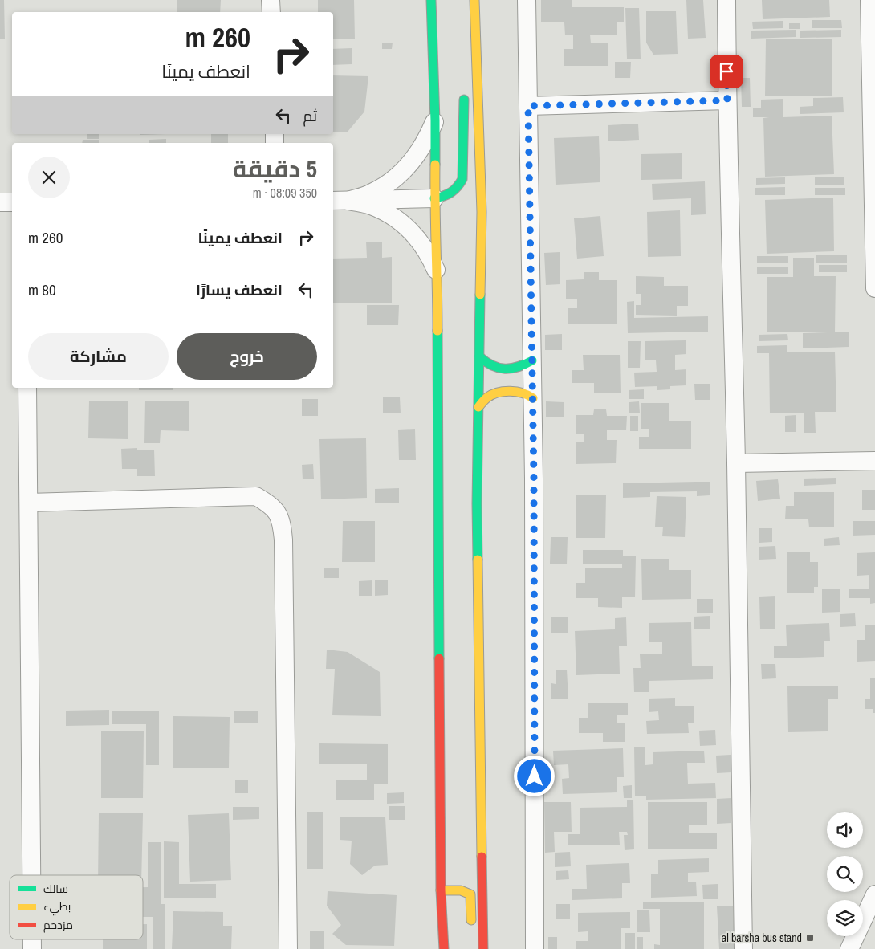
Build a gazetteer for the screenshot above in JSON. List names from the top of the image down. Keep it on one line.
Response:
{"places":{"transit":["al barsha bus stand"]},"legend":["سالك","بطيء","مزدحم"],"page":{"turn":["260 m","انعطف يمينًا"],"then":"ثم","heading":["5 دقيقة","350 m · 08:09"],"list":[{"name":"انعطف يمينًا","value":"260 m"},{"name":"انعطف يسارًا","value":"80 m"}],"buttons":["خروج","مشاركة"]}}
